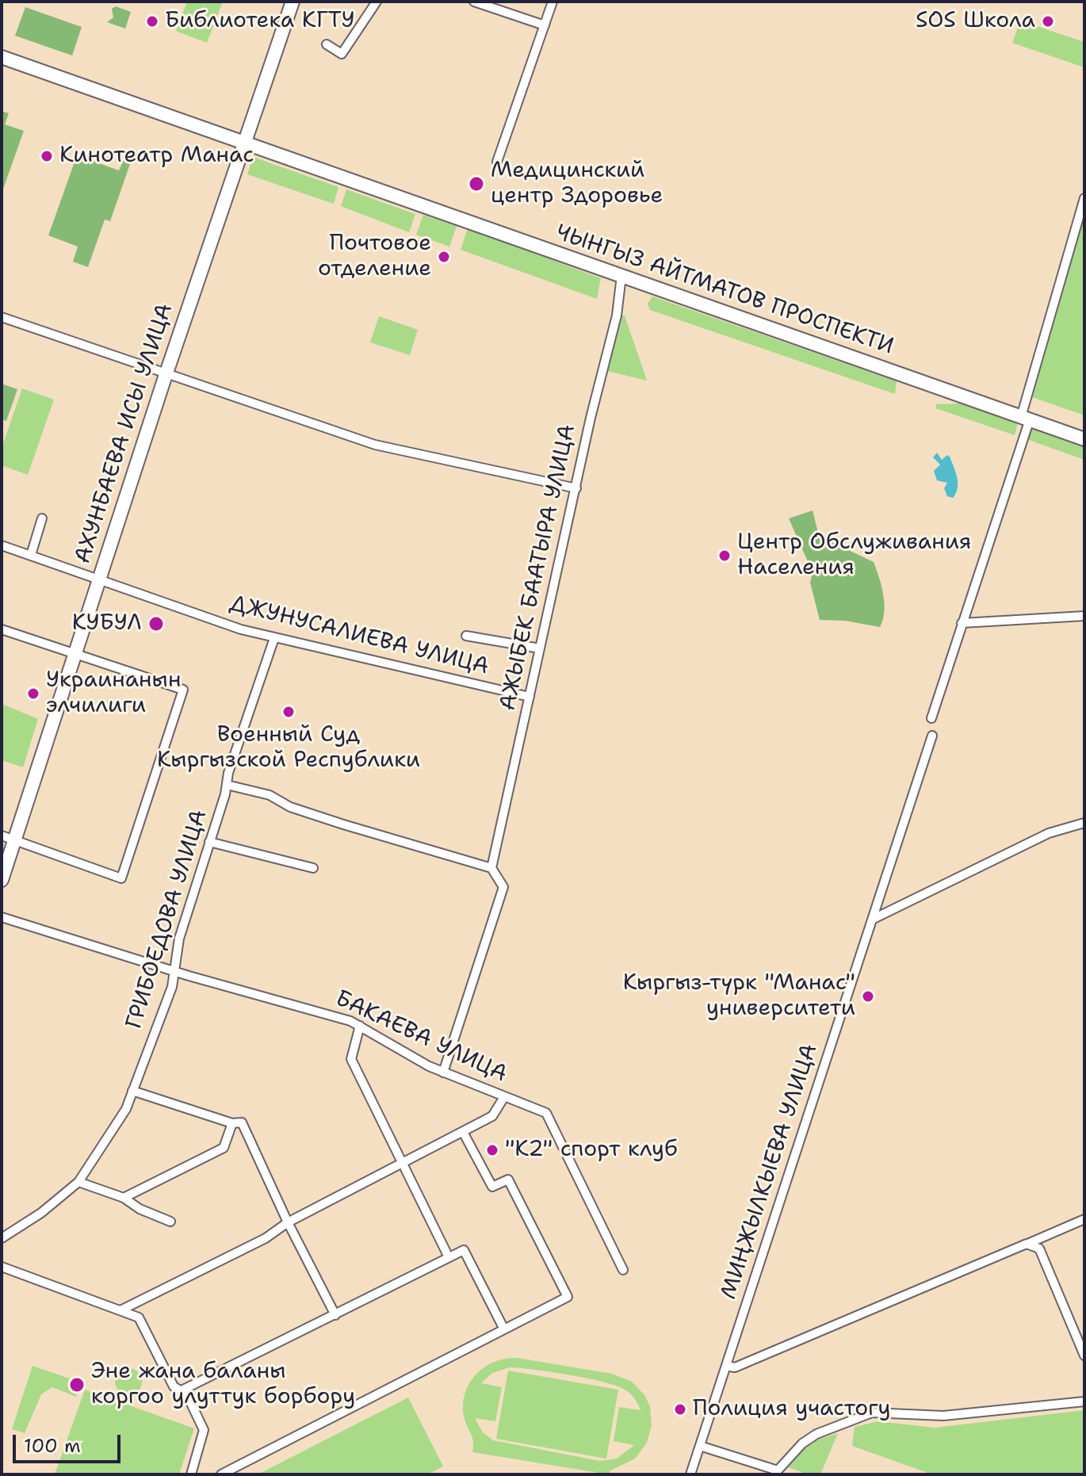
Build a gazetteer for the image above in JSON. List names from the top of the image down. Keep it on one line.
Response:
{"streets":{"main road":["ЧЫНГЫЗ АЙТМАТОВ ПРОСПЕКТИ","АХУНБАЕВА ИСЫ УЛИЦА"],"street":["АЖЫБЕК БААТЫРА УЛИЦА","ДЖУНУСАЛИЕВА УЛИЦА","ГРИБОЕДОВА УЛИЦА","БАКАЕВА УЛИЦА","МИҢЖЫЛКЫЕВА УЛИЦА"]},"crossings":[["ЧЫНГЫЗ АЙТМАТОВ ПРОСПЕКТИ","АХУНБАЕВА ИСЫ УЛИЦА"],["ЧЫНГЫЗ АЙТМАТОВ ПРОСПЕКТИ","АЖЫБЕК БААТЫРА УЛИЦА"],["АХУНБАЕВА ИСЫ УЛИЦА","ДЖУНУСАЛИЕВА УЛИЦА"],["АЖЫБЕК БААТЫРА УЛИЦА","ДЖУНУСАЛИЕВА УЛИЦА"],["ДЖУНУСАЛИЕВА УЛИЦА","ГРИБОЕДОВА УЛИЦА"],["ГРИБОЕДОВА УЛИЦА","БАКАЕВА УЛИЦА"]],"places":["Библиотека КГТУ","SOS Школа","Кинотеатр Манас","Медицинский центр Здоровье","Почтовое отделение","Центр Обслуживания Населения","КУБУЛ","Украинанын элчилиги","Военный Суд Кыргызской Республики","Кыргыз-түрк \"Манас\" университети","\"К2\" спорт клуб","Эне жана баланы коргоо улуттук борбору","Полиция участогу"],"scale_bar":"100 m"}
